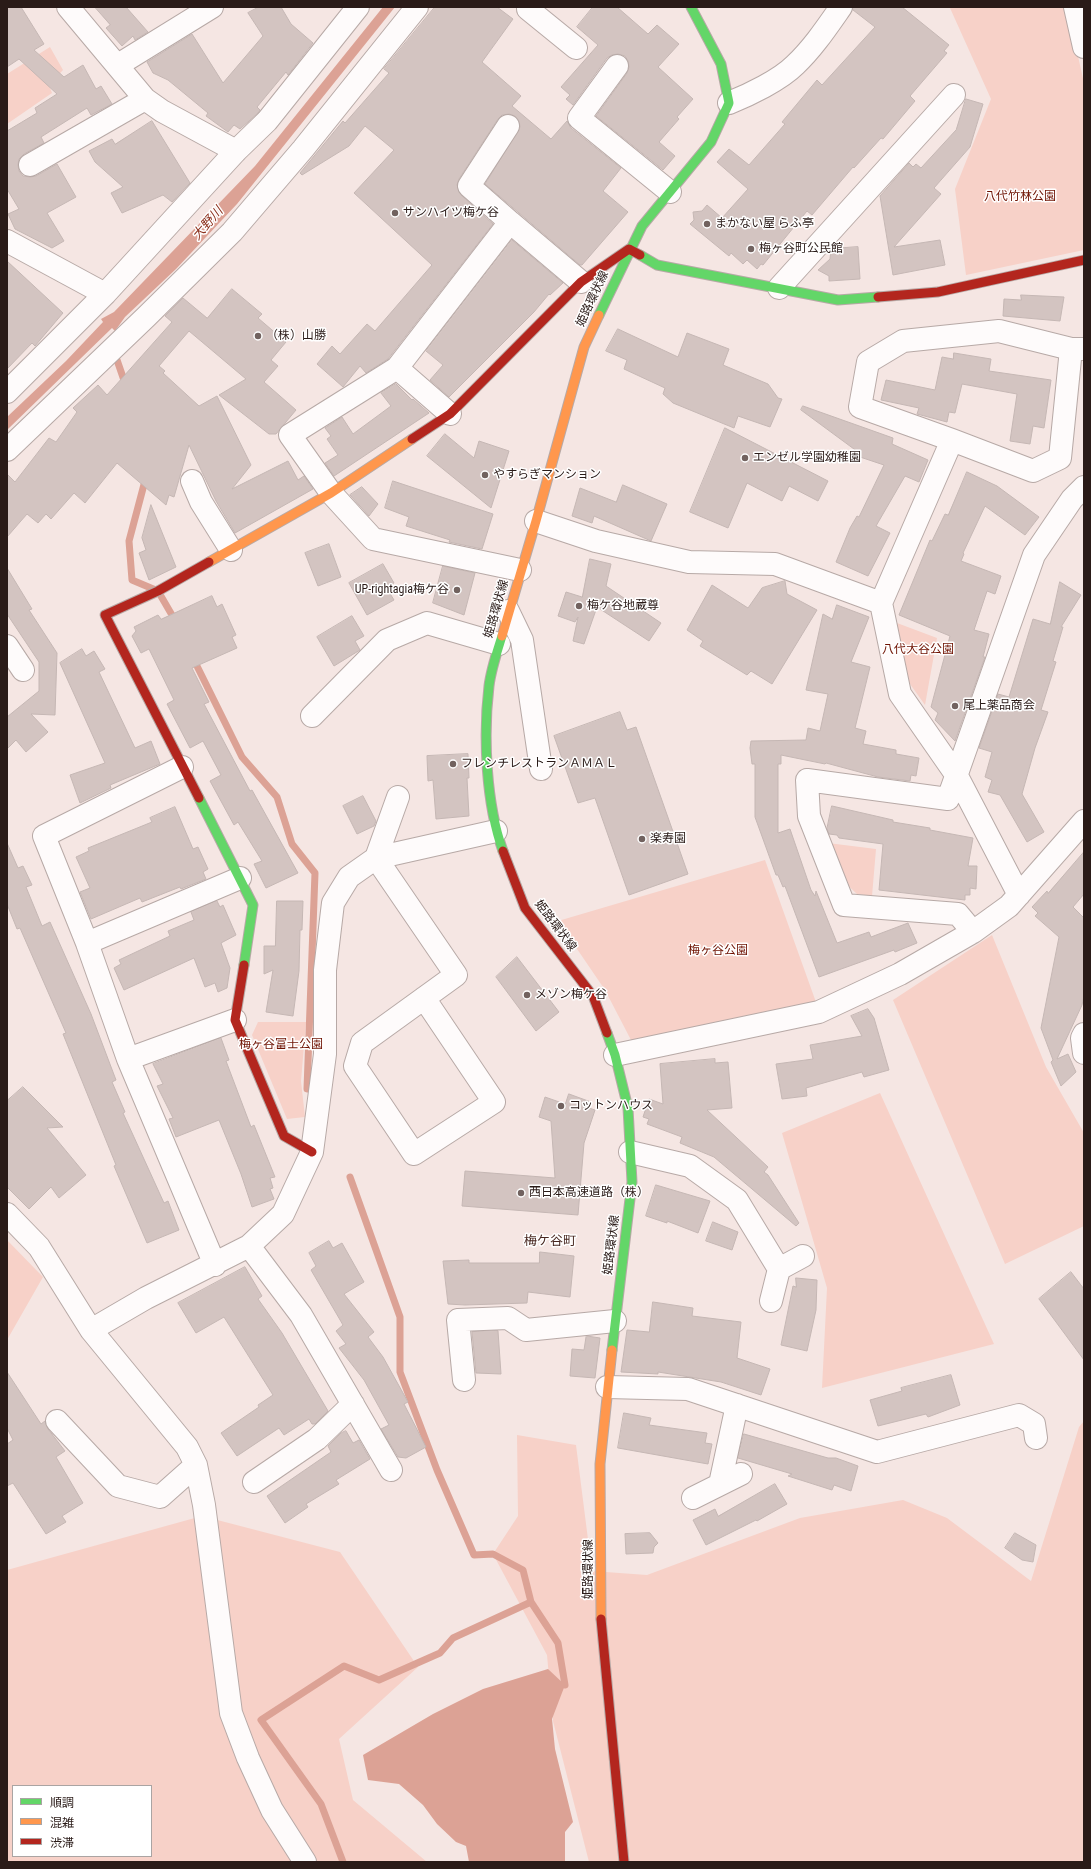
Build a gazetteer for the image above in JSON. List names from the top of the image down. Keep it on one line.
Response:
{"streets":{"main road":["姫路環状線"]},"districts":["梅ケ谷町"],"water":["大野川"],"parks":["八代竹林公園","八代大谷公園","梅ヶ谷公園","梅ヶ谷富士公園"],"places":["サンハイツ梅ケ谷","まかない屋 らふ亭","梅ヶ谷町公民館","（株）山勝","エンゼル学園幼稚園","やすらぎマンション","UP-rightagia梅ケ谷","梅ケ谷地蔵尊","尾上薬品商会","フレンチレストランＡＭＡＬ","楽寿園","メゾン梅ケ谷","コットンハウス","西日本高速道路（株）"],"legend":["順調","混雑","渋滞"]}
